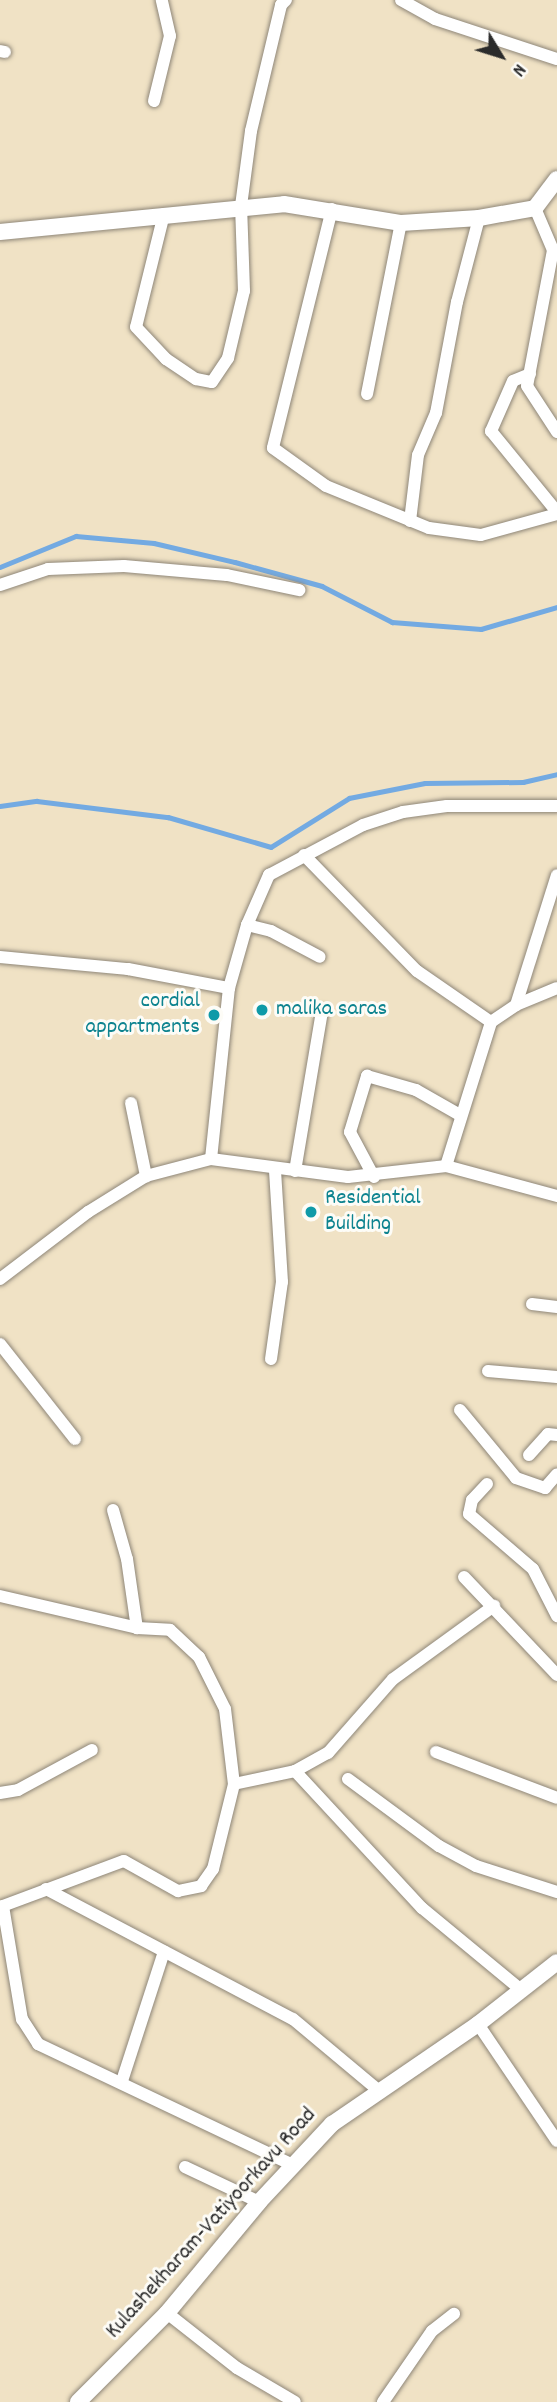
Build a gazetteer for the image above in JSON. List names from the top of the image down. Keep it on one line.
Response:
{"streets":{"street":["Kulashekharam-Vatiyoorkavu Road"]},"places":["malika saras","cordial appartments","Residential Building"],"north":"bottom right"}
